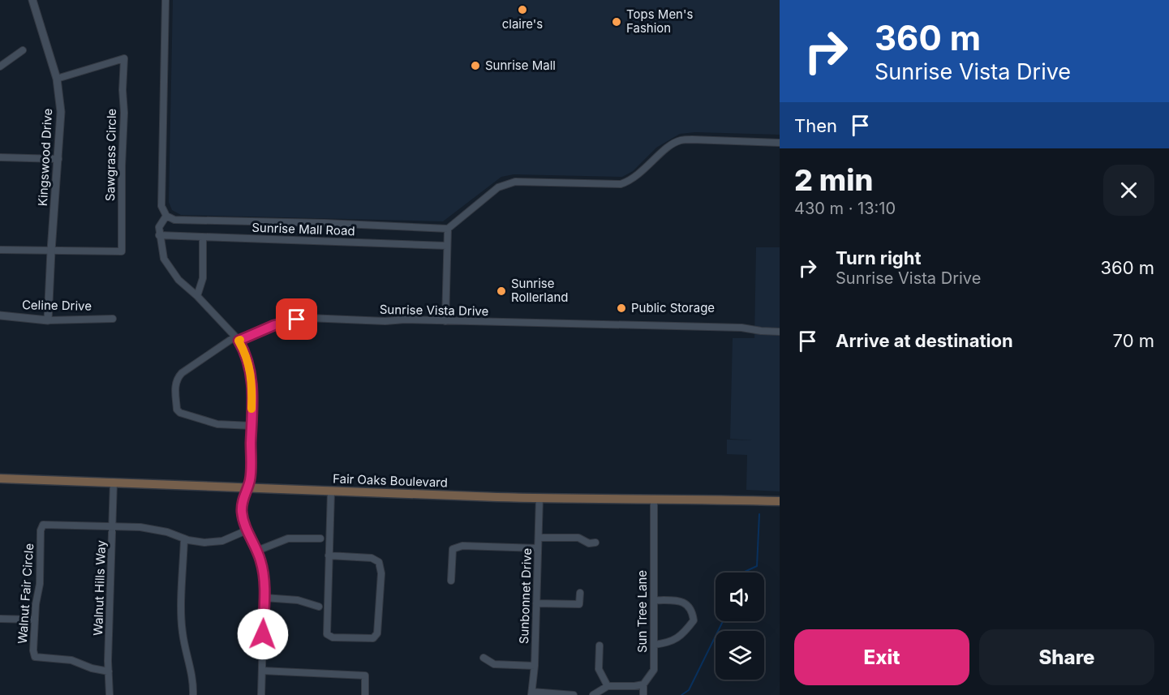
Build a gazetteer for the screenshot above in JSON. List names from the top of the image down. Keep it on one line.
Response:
{"streets":{"main road":["Fair Oaks Boulevard"],"street":["Sawgrass Circle","Kingswood Drive","Sunrise Mall Road","Celine Drive","Sunrise Vista Drive","Walnut Hills Way","Walnut Fair Circle","Sunbonnet Drive","Sun Tree Lane"]},"crossings":[["Sawgrass Circle","Kingswood Drive"],["Kingswood Drive","Celine Drive"],["Fair Oaks Boulevard","Walnut Hills Way"],["Fair Oaks Boulevard","Sunbonnet Drive"],["Fair Oaks Boulevard","Sun Tree Lane"],["Walnut Hills Way","Walnut Fair Circle"]],"places":["claire's","Tops Men's Fashion","Sunrise Mall","Sunrise Rollerland","Public Storage"],"page":{"turn":["360 m","Sunrise Vista Drive"],"then":"Then","heading":["2 min","430 m · 13:10"],"list":[{"name":"Turn right","note":"Sunrise Vista Drive","value":"360 m"},{"name":"Arrive at destination","value":"70 m"}],"buttons":["Exit","Share"]}}
